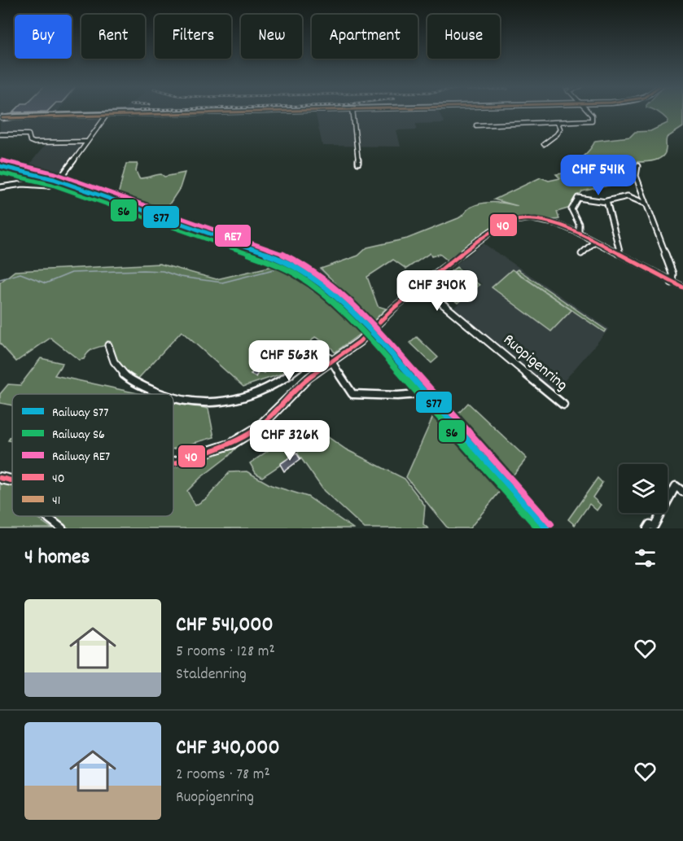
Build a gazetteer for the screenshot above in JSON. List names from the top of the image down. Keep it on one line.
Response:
{"streets":{"street":["Ruopigenring"]},"lines":["transit line 41","rail line RE7","rail line S77","rail line S6","transit line 40"],"legend":["Railway S77","Railway S6","Railway RE7","40","41"],"page":{"chip":["Buy","Rent","Filters","New","Apartment","House"],"price":["CHF 541K","CHF 340K","CHF 563K","CHF 326K"],"heading":"4 homes","list":[{"name":"CHF 541,000","note":"5 rooms · 128 m² · Staldenring"},{"name":"CHF 340,000","note":"2 rooms · 78 m² · Ruopigenring"}]}}
